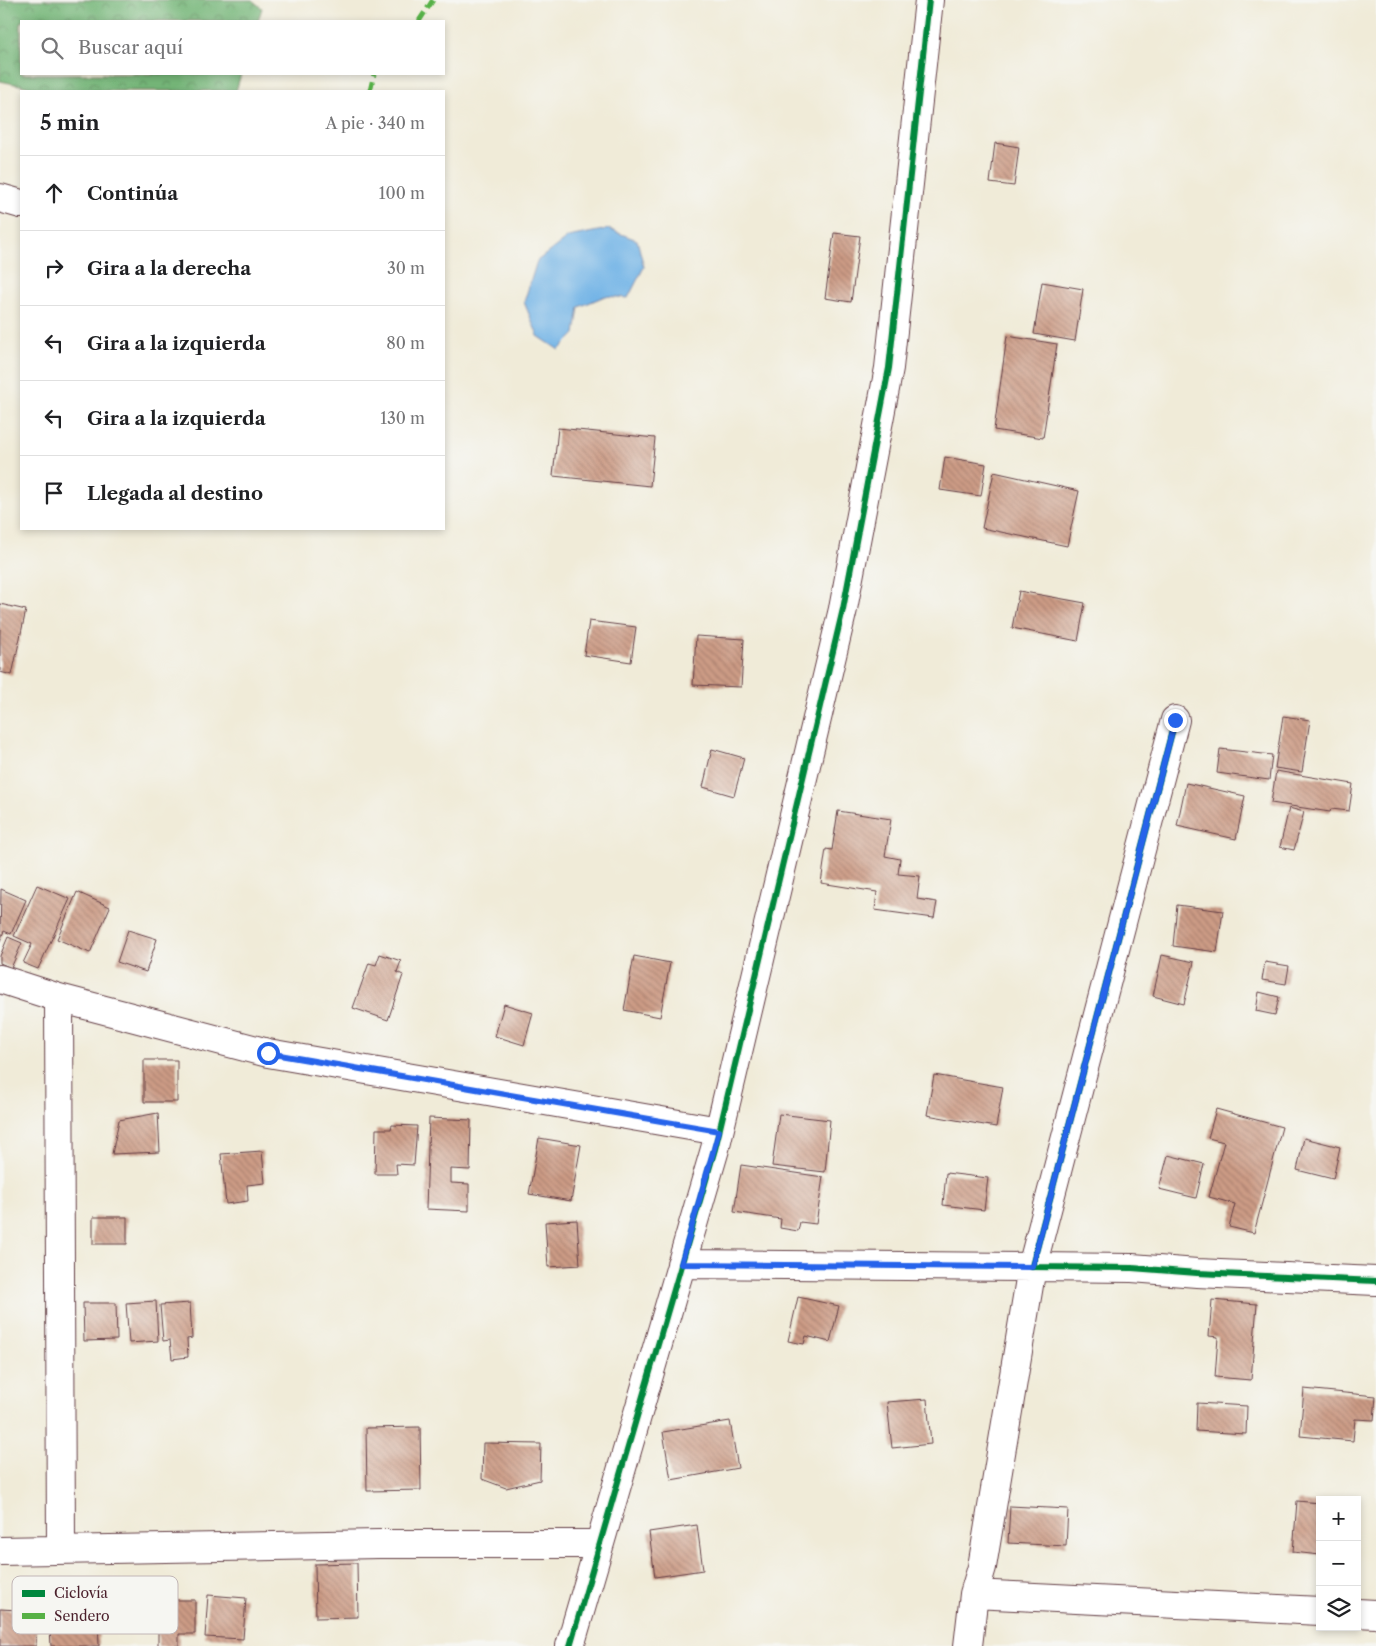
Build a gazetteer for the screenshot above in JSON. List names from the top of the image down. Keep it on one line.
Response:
{"legend":["Ciclovía","Sendero"],"page":{"search":"Buscar aquí","heading":["5 min","A pie · 340 m"],"list":[["Continúa","100 m"],["Gira a la derecha","30 m"],["Gira a la izquierda","80 m"],["Gira a la izquierda","130 m"],"Llegada al destino"],"map_buttons":["+","−"]}}
